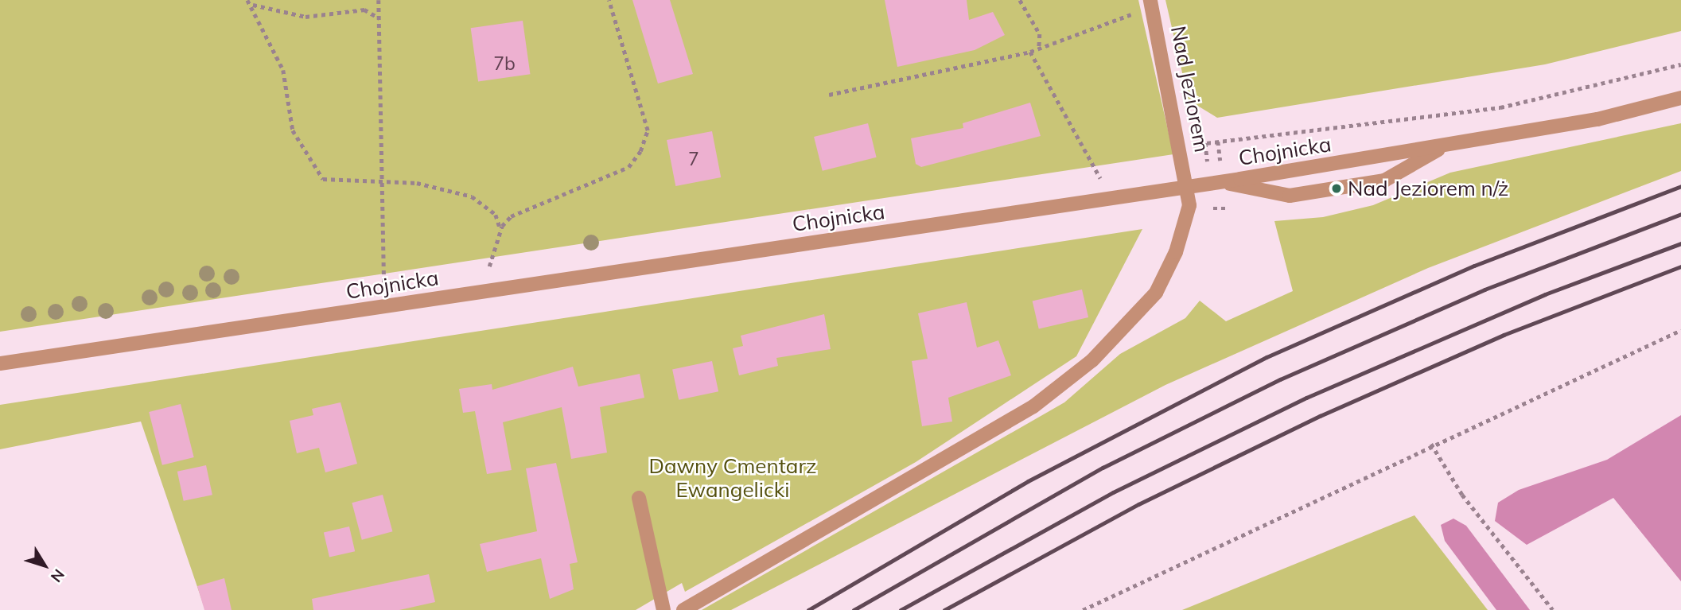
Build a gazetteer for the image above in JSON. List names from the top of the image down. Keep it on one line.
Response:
{"streets":{"street":["Nad Jeziorem","Chojnicka"]},"crossings":[["Nad Jeziorem","Chojnicka"]],"parks":["Dawny Cmentarz Ewangelicki"],"places":["Nad Jeziorem n/ż"],"house_numbers":["7b","7"],"north":"bottom right"}
